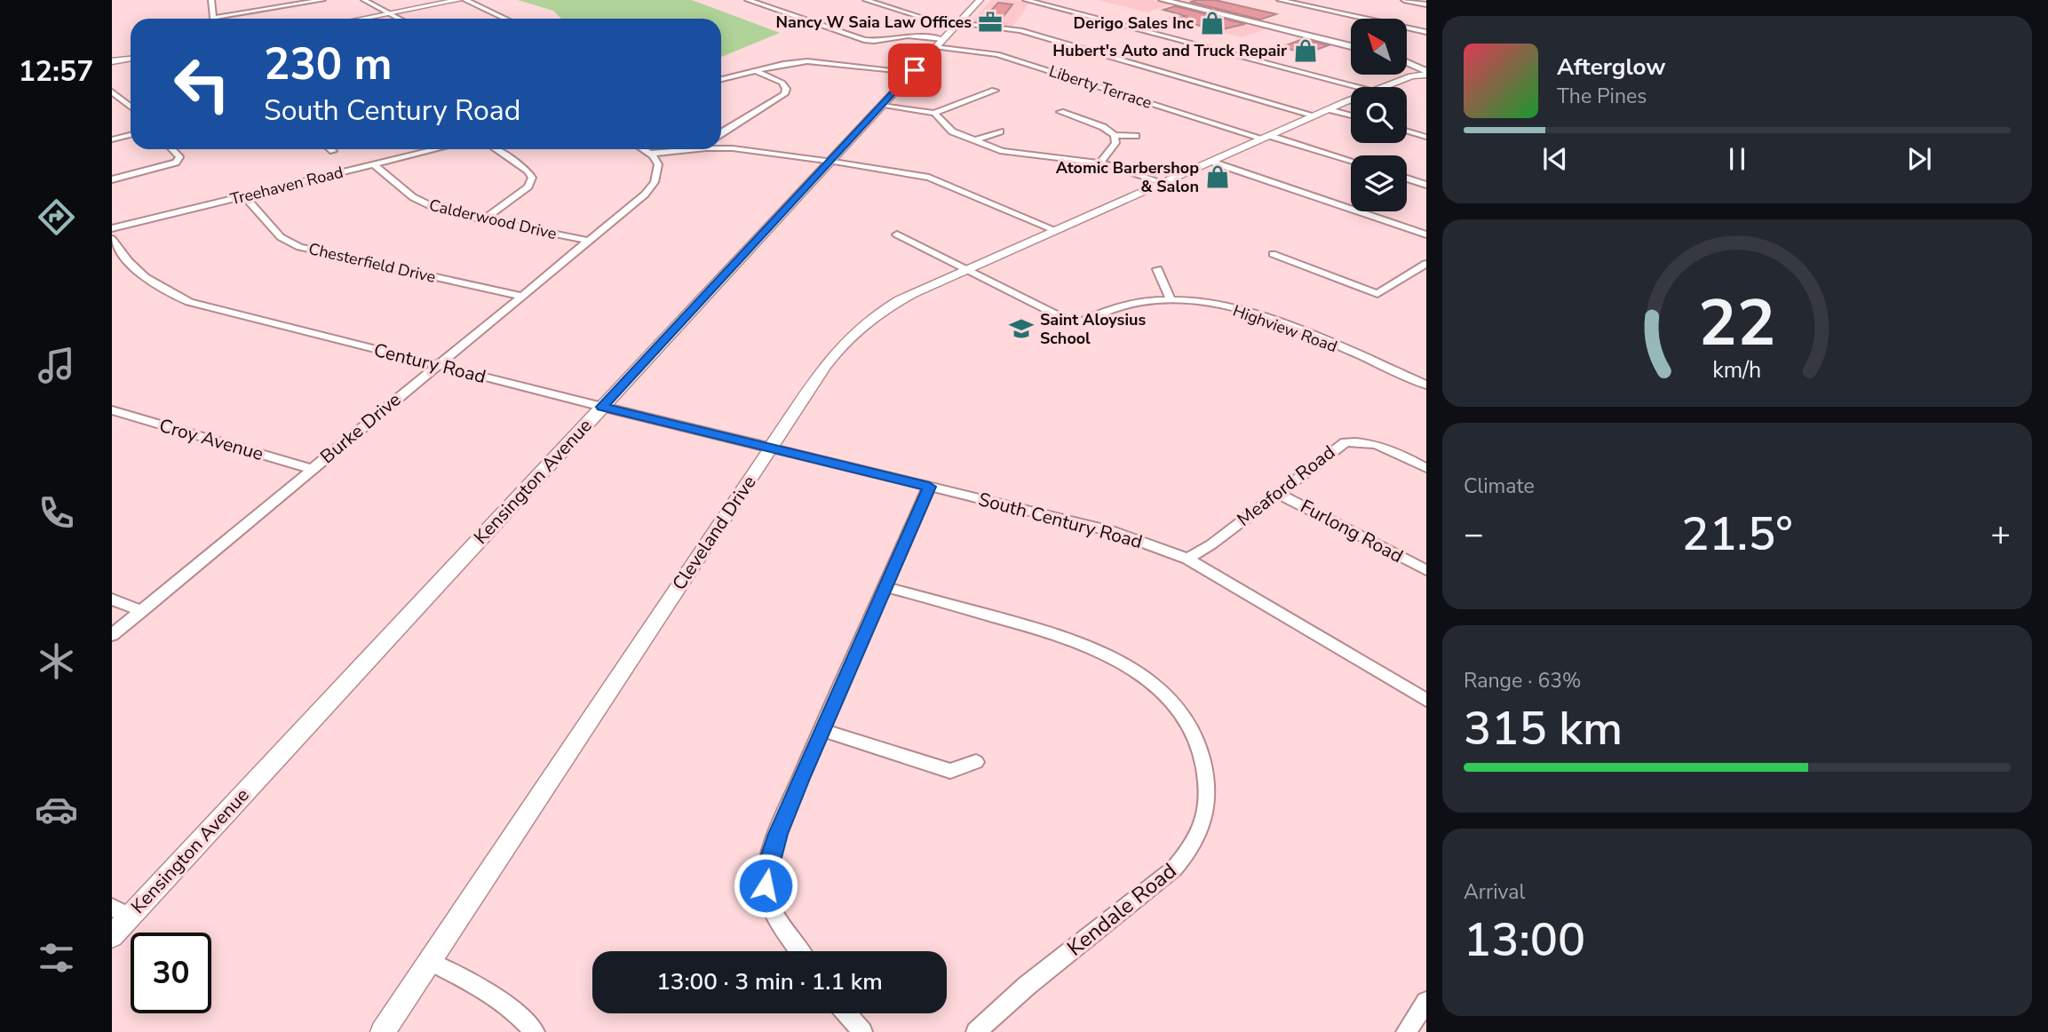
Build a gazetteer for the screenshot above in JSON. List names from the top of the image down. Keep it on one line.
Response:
{"streets":{"street":["Liberty Terrace","Treehaven Road","Calderwood Drive","Chesterfield Drive","Highview Road","Century Road","Burke Drive","Croy Avenue","Kensington Avenue","Meaford Road","South Century Road","Furlong Road","Cleveland Drive","Kendale Road"]},"crossings":[["Liberty Terrace","Kensington Avenue"],["Liberty Terrace","Cleveland Drive"],["Treehaven Road","Calderwood Drive"],["Treehaven Road","Chesterfield Drive"],["Calderwood Drive","Burke Drive"],["Chesterfield Drive","Burke Drive"],["Highview Road","Cleveland Drive"],["Century Road","Burke Drive"],["Century Road","Kensington Avenue"],["Century Road","South Century Road"],["Century Road","Cleveland Drive"],["Burke Drive","Croy Avenue"],["Meaford Road","South Century Road"],["Meaford Road","Furlong Road"],["South Century Road","Cleveland Drive"]],"places":{"office":["Nancy W Saia Law Offices"],"shop":["Derigo Sales Inc","Hubert's Auto and Truck Repair","Atomic Barbershop & Salon"],"school or university":["Saint Aloysius School"]},"north":"top left","page":{"tabs":"12:57","turn":["230 m","South Century Road"],"song":["Afterglow","The Pines"],"tile":["Climate",["Range · 63%","315 km"],["Arrival","13:00"]],"heat":["−","21.5°","+"],"limit":"30","trip":"13:00 · 3 min · 1.1 km","gauge":["22","km/h"]}}
